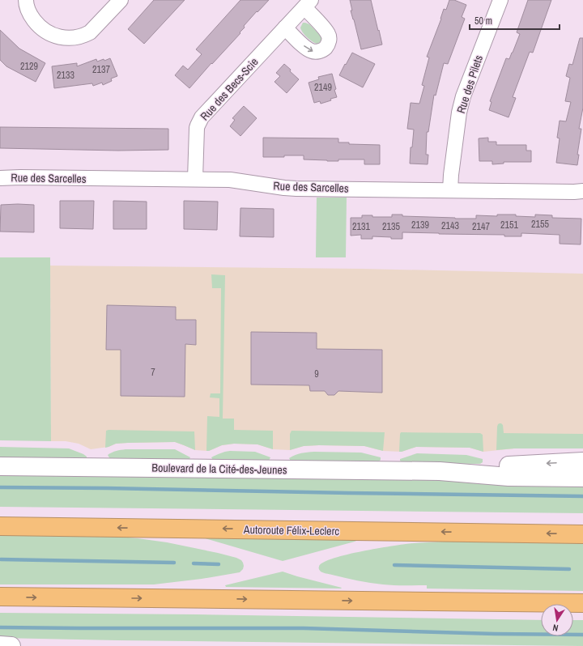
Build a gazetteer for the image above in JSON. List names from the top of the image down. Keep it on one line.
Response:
{"streets":{"highway":["Autoroute Félix-Leclerc"],"street":["Rue des Pilets","Rue des Becs-Scie","Rue des Sarcelles","Boulevard de la Cité-des-Jeunes"]},"crossings":[["Rue des Pilets","Rue des Sarcelles"],["Rue des Becs-Scie","Rue des Sarcelles"]],"house_numbers":["2129","2137","2133","2149","2155","2139","2151","2143","2131","2135","2147","7","9"],"scale_bar":"50 m","north":"bottom"}
